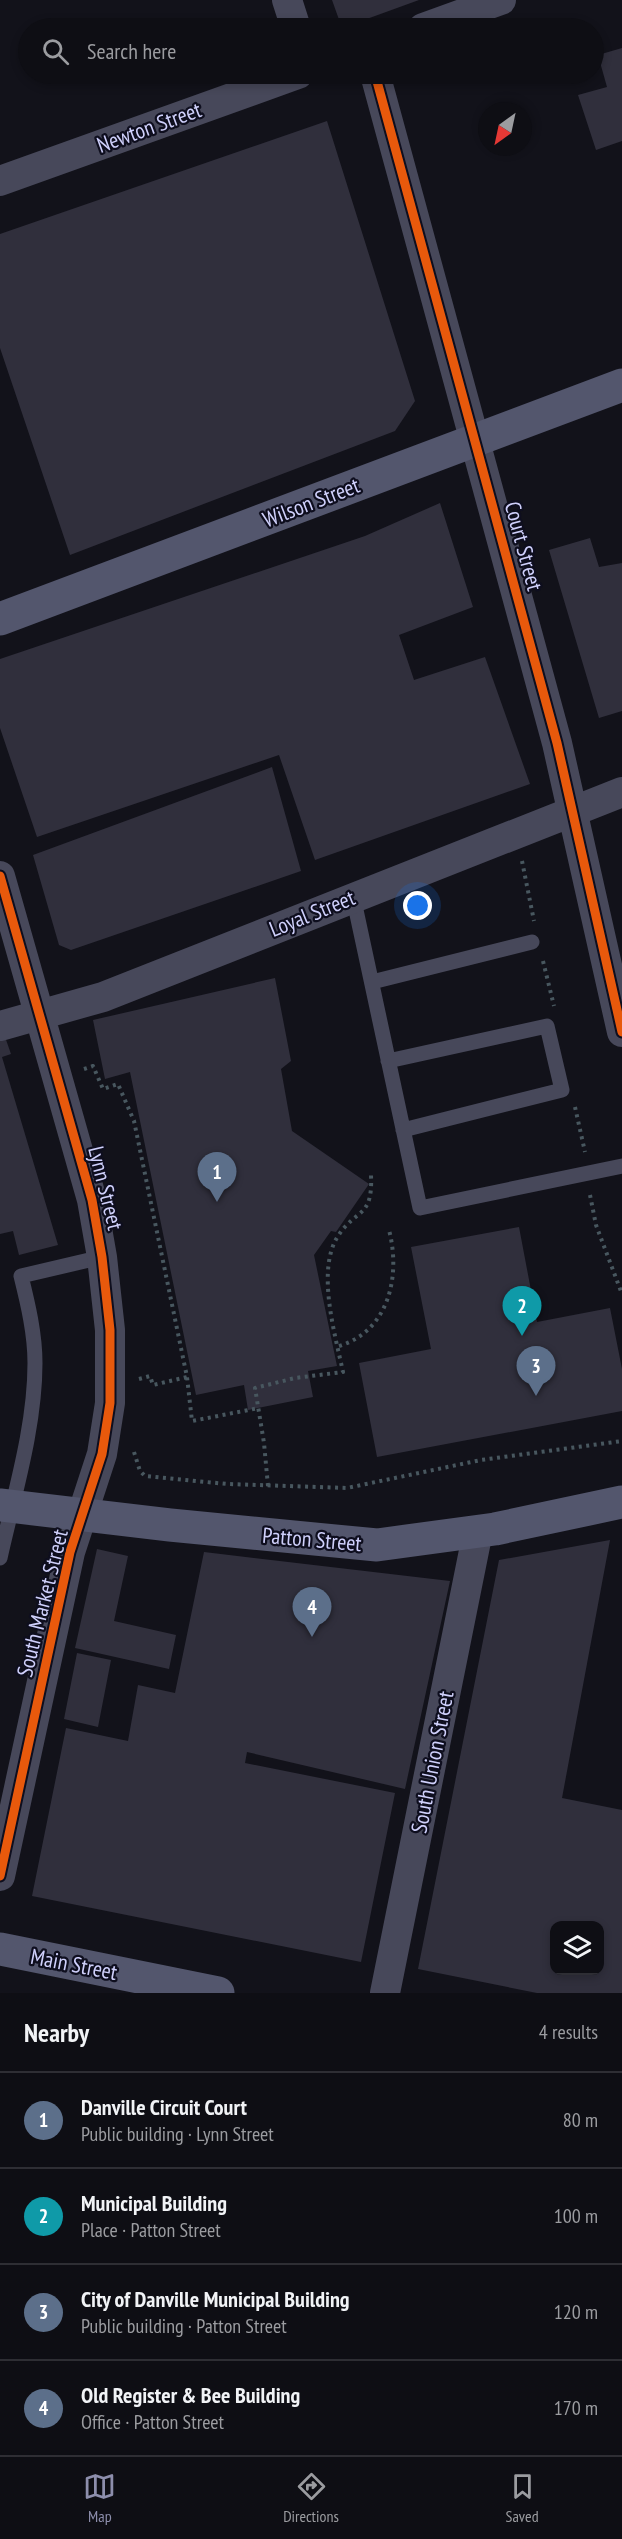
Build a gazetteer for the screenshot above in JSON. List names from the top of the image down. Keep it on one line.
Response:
{"streets":{"main road":["Wilson Street","Patton Street","Main Street"],"street":["Newton Street","Court Street","Loyal Street","Lynn Street","South Market Street","South Union Street"]},"crossings":[["Wilson Street","Court Street"],["Court Street","Loyal Street"],["Loyal Street","Lynn Street"],["Lynn Street","Patton Street"],["Lynn Street","South Market Street"],["Patton Street","South Market Street"],["Patton Street","South Union Street"]],"north":"bottom left","page":{"search":"Search here","pins":["1","2","3","4"],"heading":["Nearby","4 results"],"list":[{"mark":"1","name":"Danville Circuit Court","note":"Public building · Lynn Street","value":"80 m"},{"mark":"2","name":"Municipal Building","note":"Place · Patton Street","value":"100 m"},{"mark":"3","name":"City of Danville Municipal Building","note":"Public building · Patton Street","value":"120 m"},{"mark":"4","name":"Old Register & Bee Building","note":"Office · Patton Street","value":"170 m"}],"nav":["Map","Directions","Saved"]}}
